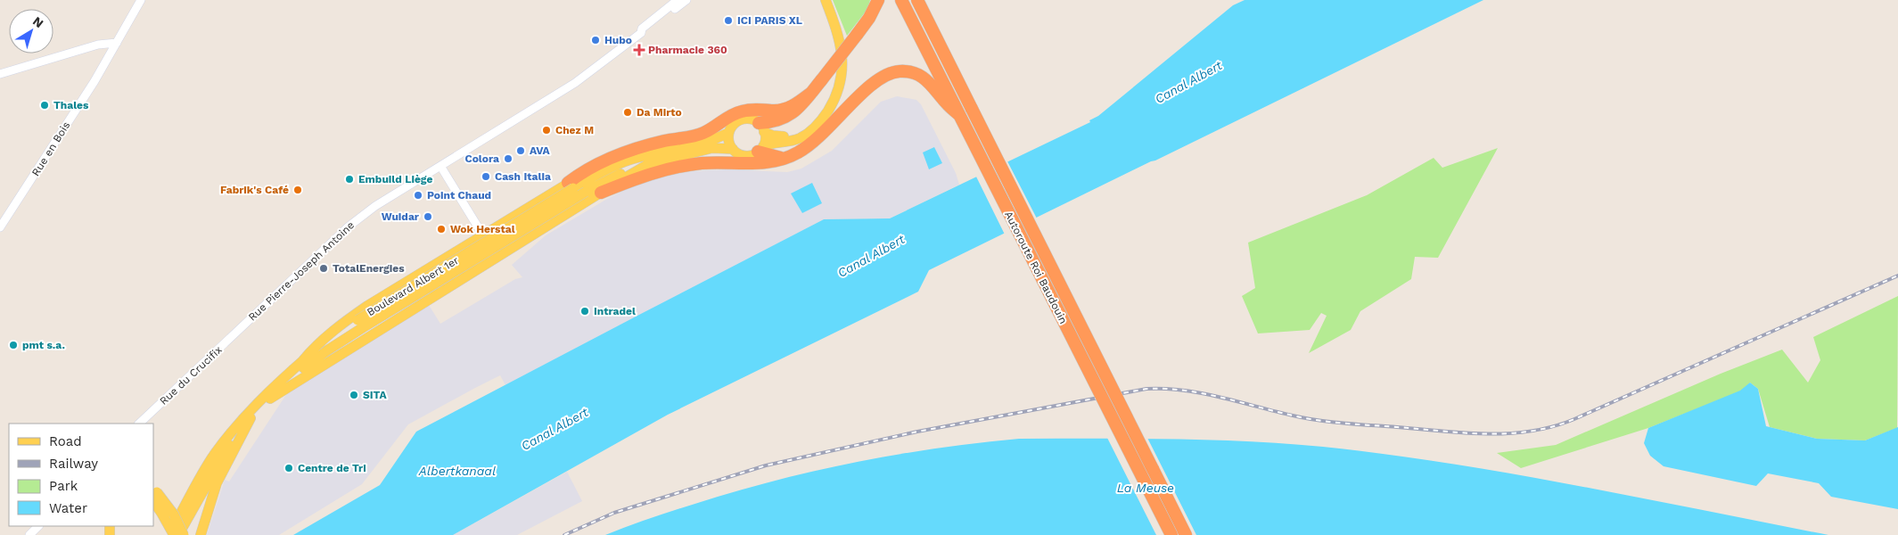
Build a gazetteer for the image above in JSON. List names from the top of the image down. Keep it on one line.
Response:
{"streets":{"highway":["Autoroute Roi Baudouin"],"main road":["Boulevard Albert 1er"],"street":["Rue en Bois","Rue Pierre-Joseph Antoine","Rue du Crucifix"]},"crossings":[["Rue Pierre-Joseph Antoine","Rue du Crucifix"]],"water":["Canal Albert","Albertkanaal","La Meuse"],"places":{"other":["ICI PARIS XL","Hubo","Thales","Da Mirto","Chez M","AVA","Colora","Cash Italia","Embuild Liège","Fabrik's Café","Point Chaud","Wuidar","Wok Herstal","TotalEnergies","Intradel","pmt s.a.","SITA","Centre de Tri"],"health":["Pharmacie 360"]},"legend":["Road","Railway","Park","Water"],"north":"top right"}
